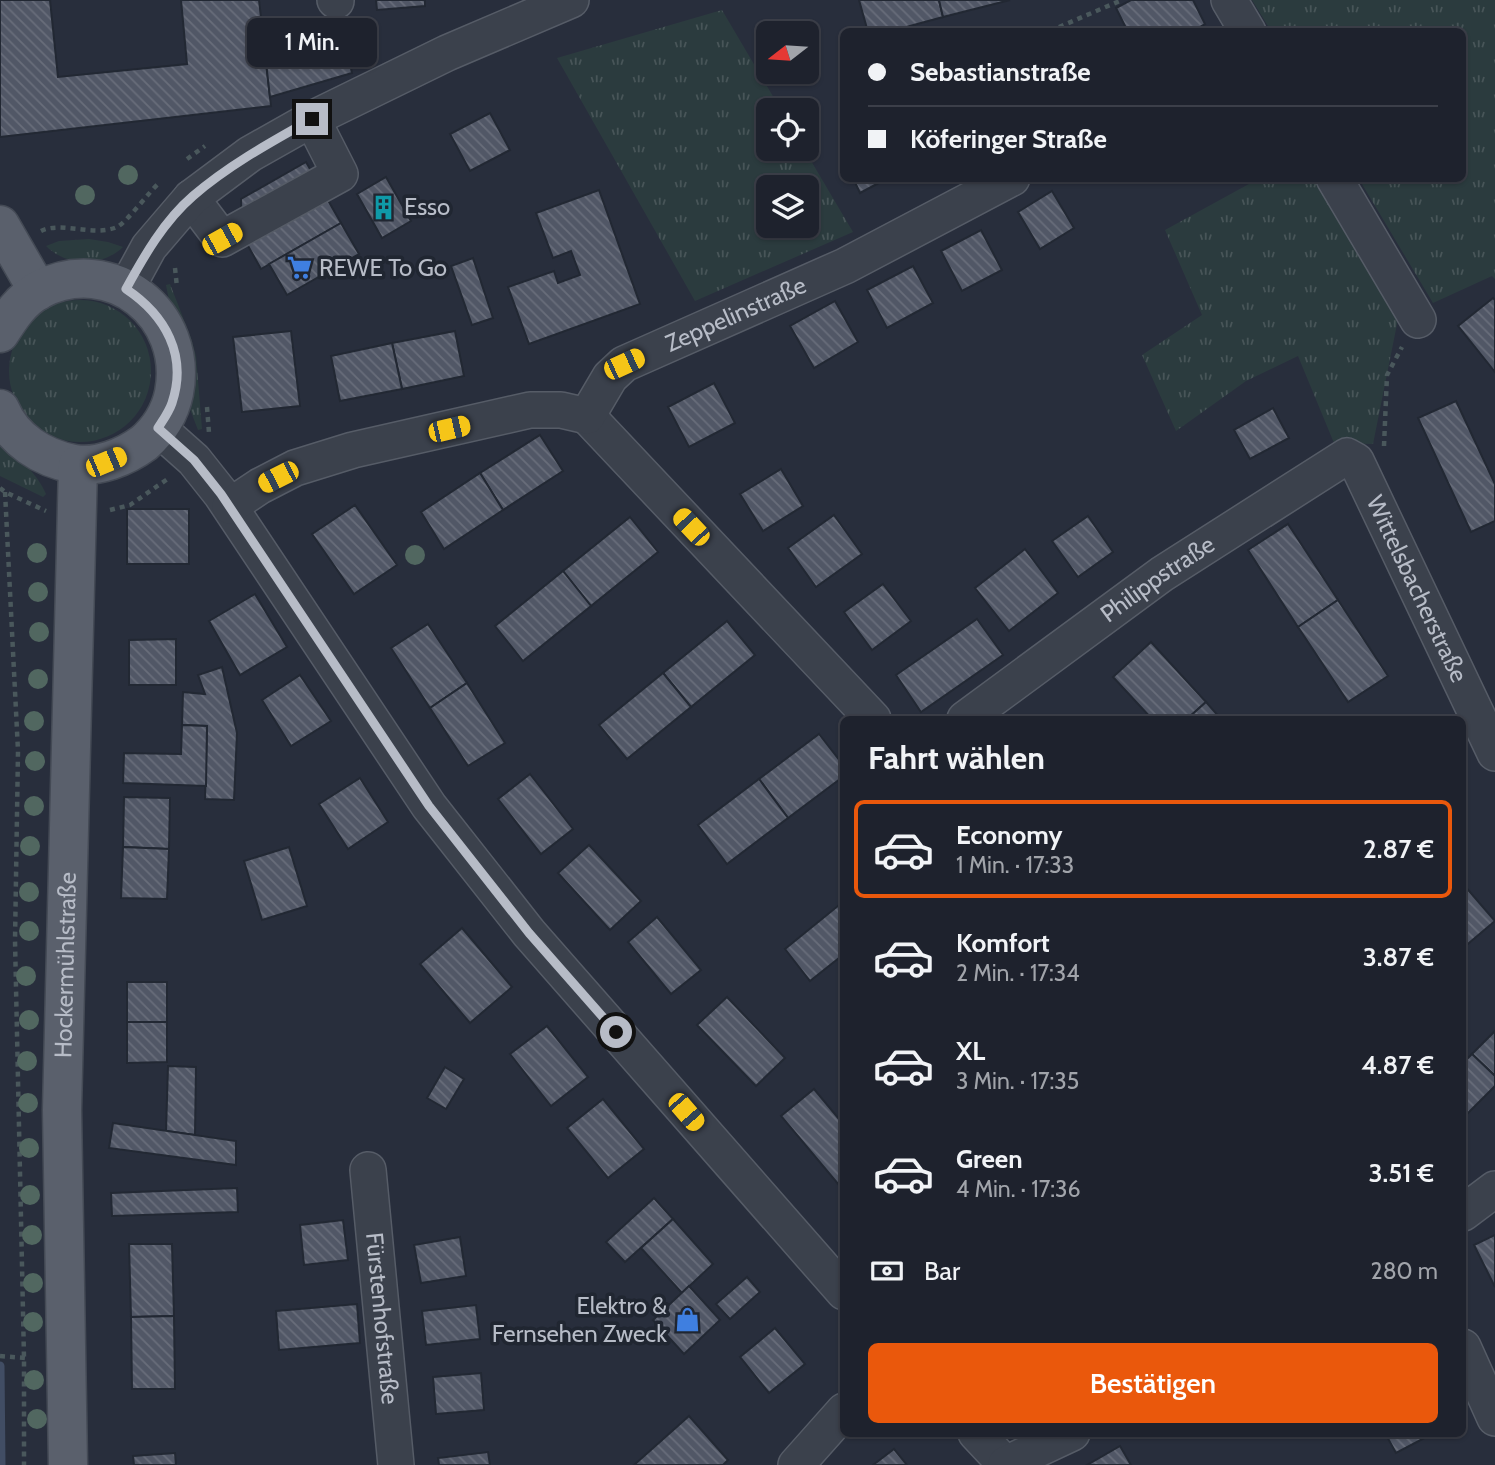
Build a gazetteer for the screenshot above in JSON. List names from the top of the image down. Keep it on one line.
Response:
{"streets":{"main road":["Hockermühlstraße"],"street":["Zeppelinstraße","Philippstraße","Wittelsbacherstraße","Fürstenhofstraße"]},"crossings":[["Philippstraße","Wittelsbacherstraße"]],"places":{"building":["Esso"],"supermarket":["REWE To Go"],"shop":["Elektro & Fernsehen Zweck"]},"north":"left","page":{"bubble":"1 Min.","banner":["Sebastianstraße","Köferinger Straße"],"heading":"Fahrt wählen","list":[{"name":"Economy","note":"1 Min. · 17:33","value":"2.87 €"},{"name":"Komfort","note":"2 Min. · 17:34","value":"3.87 €"},{"name":"XL","note":"3 Min. · 17:35","value":"4.87 €"},{"name":"Green","note":"4 Min. · 17:36","value":"3.51 €"}],"pay":["Bar","280 m"],"buttons":"Bestätigen"}}
